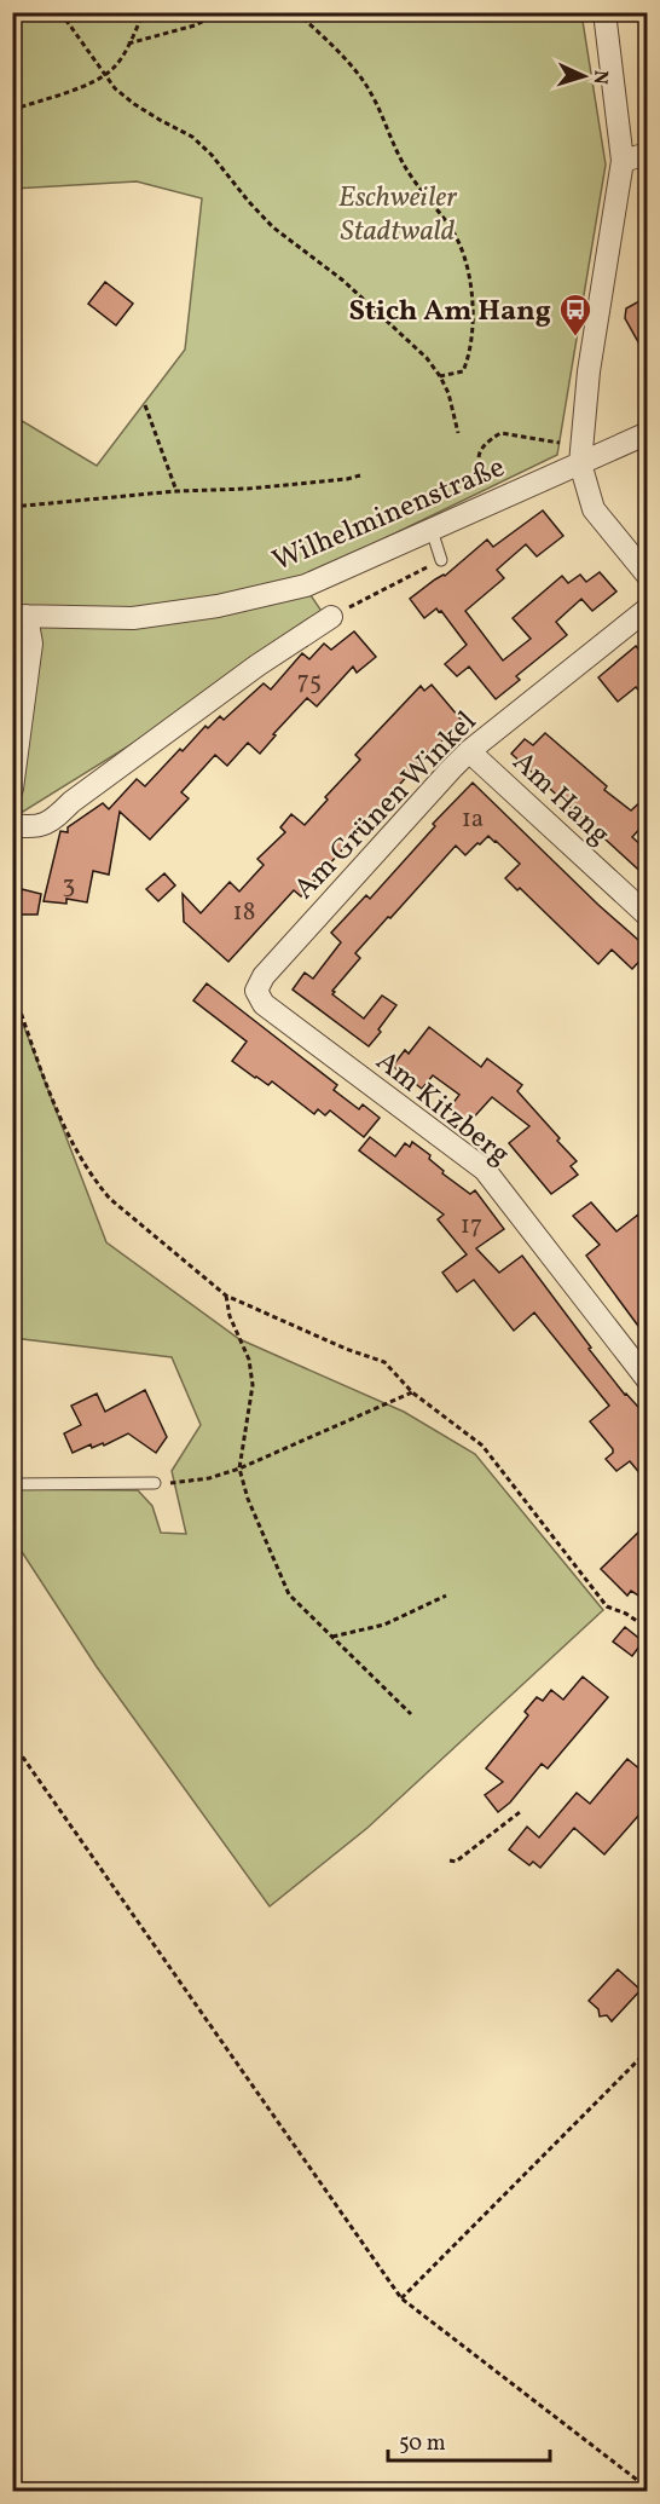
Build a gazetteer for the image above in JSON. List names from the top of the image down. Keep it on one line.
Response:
{"streets":{"street":["Wilhelminenstraße","Am Hang","Am Grünen Winkel","Am Kitzberg"]},"crossings":[["Am Hang","Am Grünen Winkel"],["Am Grünen Winkel","Am Kitzberg"]],"parks":["Eschweiler Stadtwald"],"places":{"bus stop":["Stich Am Hang"]},"house_numbers":["75","1a","3","18","17"],"scale_bar":"50 m","north":"right"}
